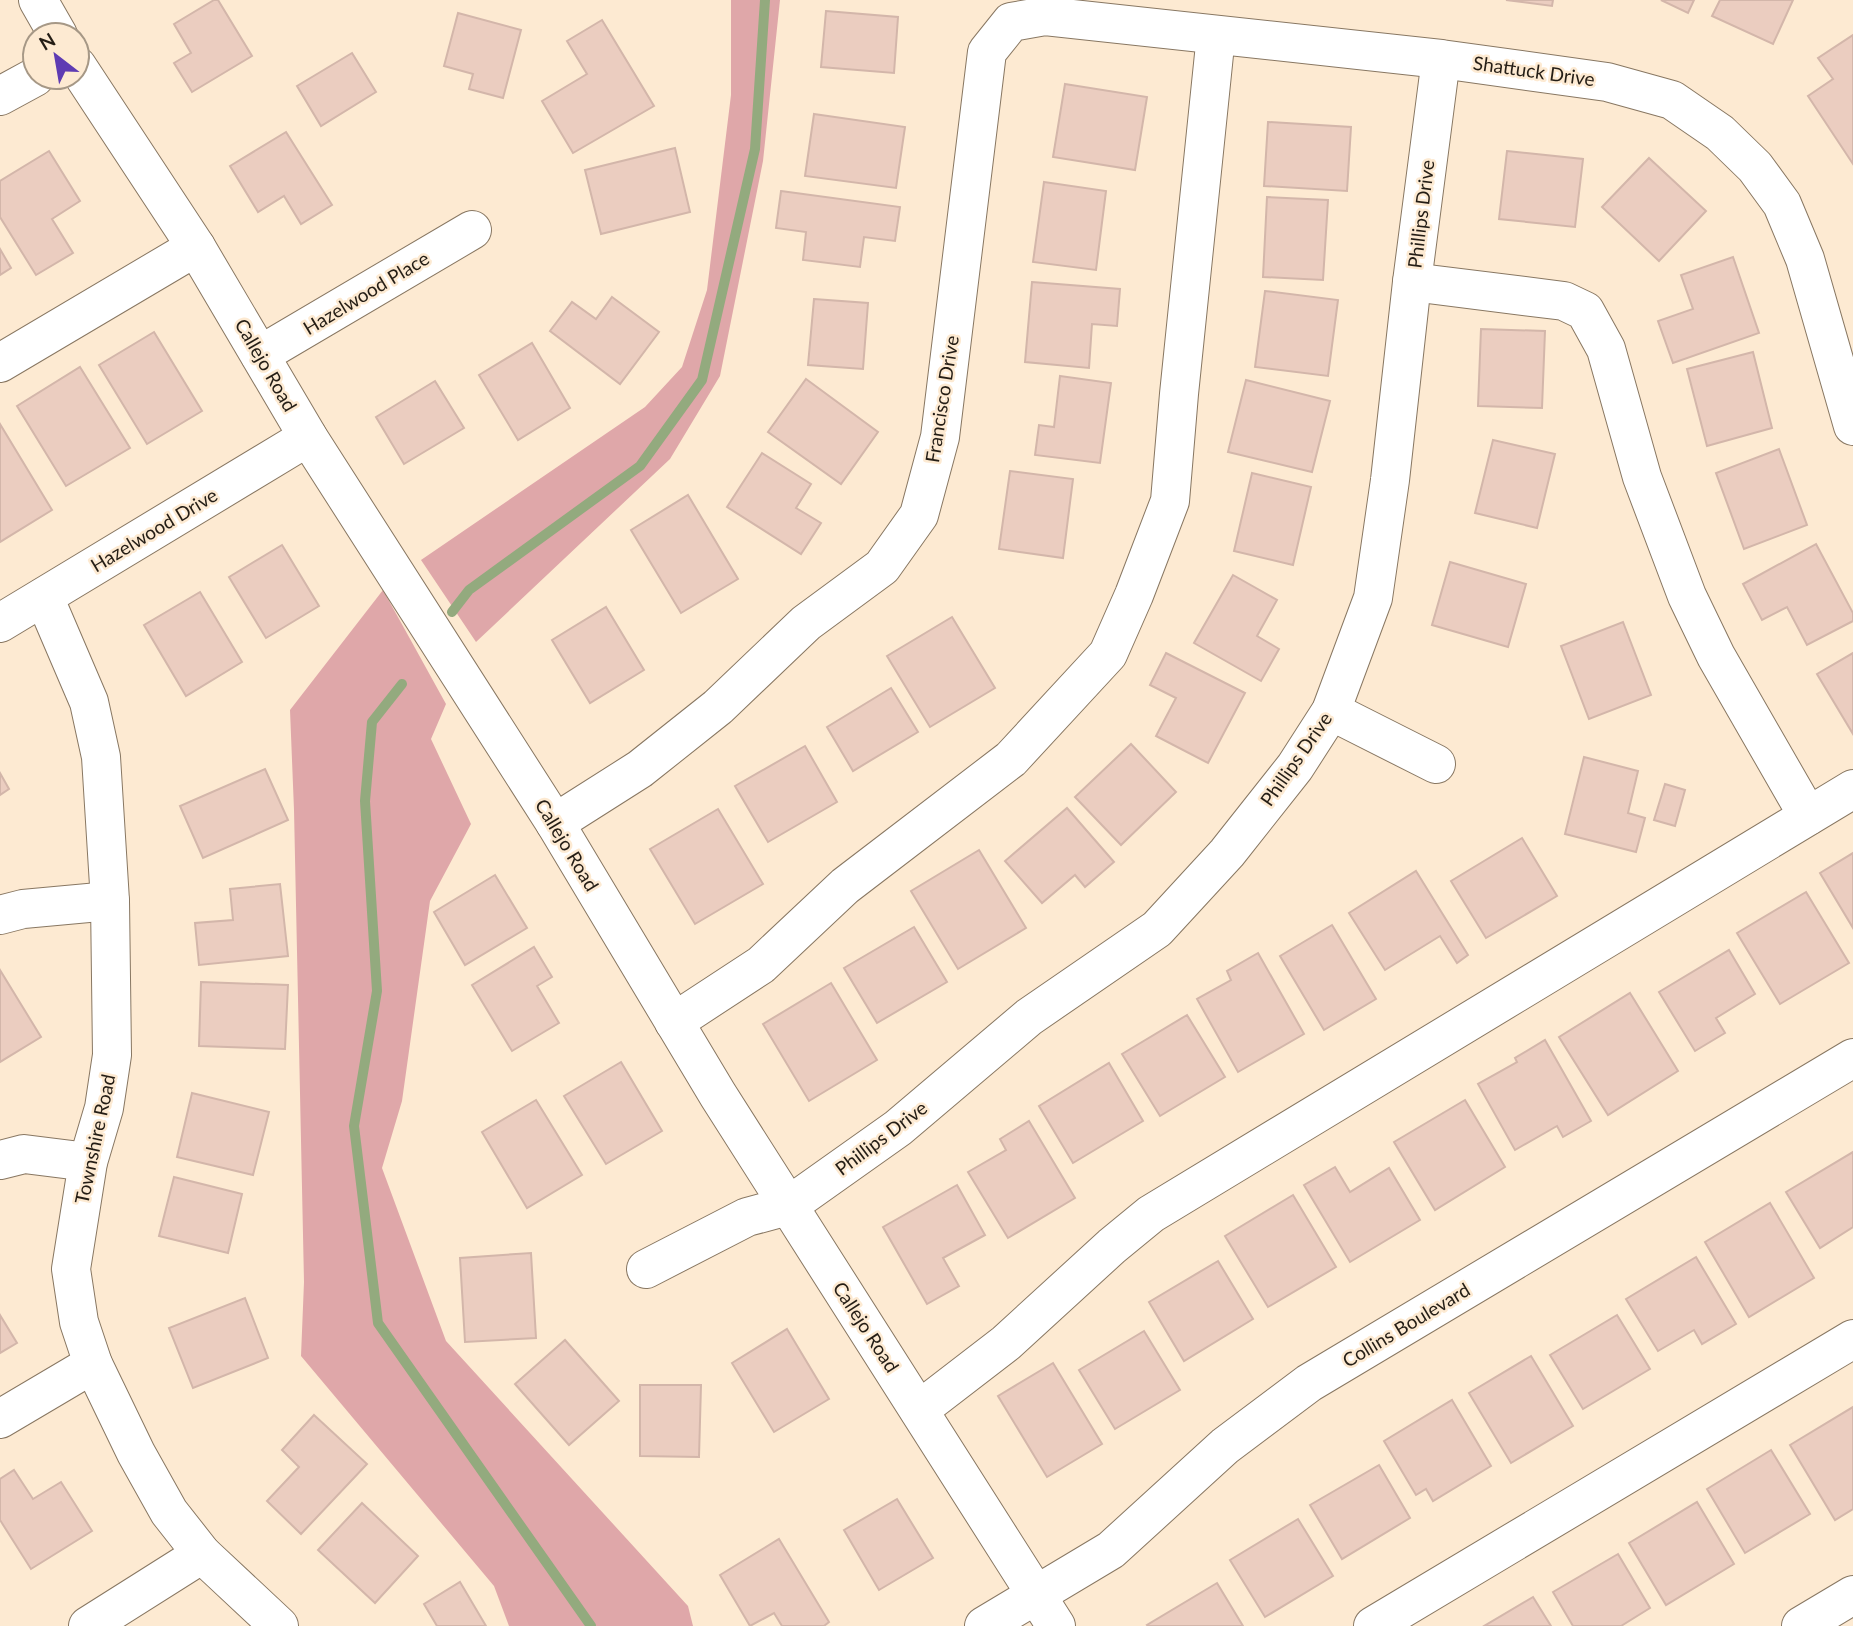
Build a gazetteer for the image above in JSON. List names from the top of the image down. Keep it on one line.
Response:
{"streets":{"street":["Shattuck Drive","Phillips Drive","Hazelwood Place","Callejo Road","Francisco Drive","Hazelwood Drive","Townshire Road","Collins Boulevard"]},"crossings":[["Shattuck Drive","Phillips Drive"],["Shattuck Drive","Francisco Drive"],["Phillips Drive","Callejo Road"],["Hazelwood Place","Callejo Road"],["Callejo Road","Francisco Drive"],["Callejo Road","Hazelwood Drive"],["Callejo Road","Collins Boulevard"],["Hazelwood Drive","Townshire Road"]],"north":"top left"}
